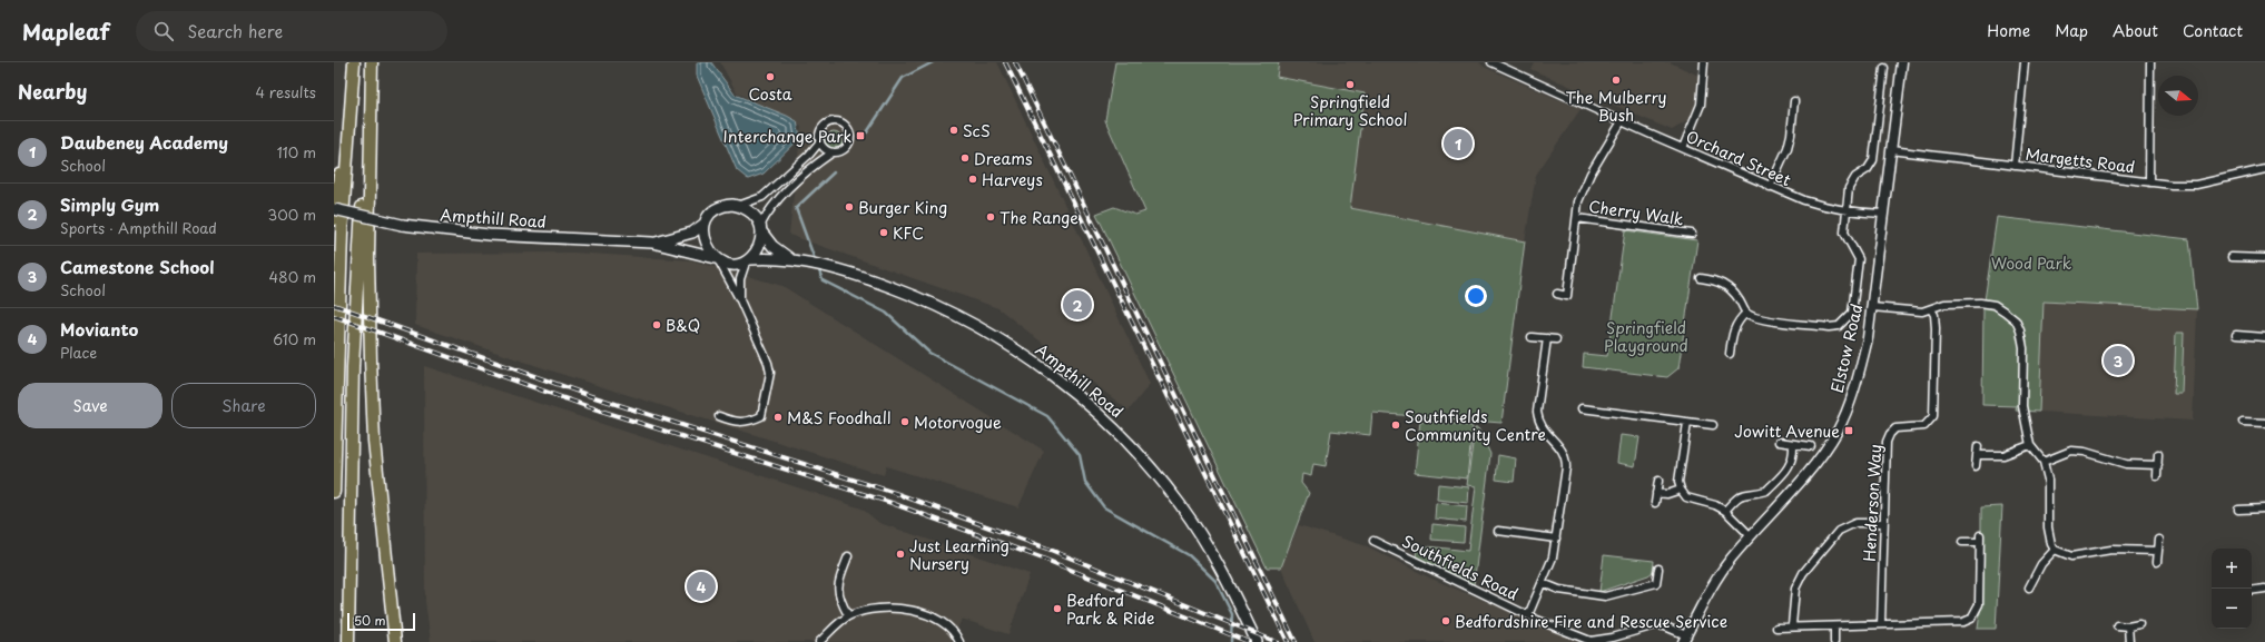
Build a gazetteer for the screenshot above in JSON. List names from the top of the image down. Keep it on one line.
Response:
{"streets":{"main road":["Ampthill Road"],"street":["Orchard Street","Margetts Road","Cherry Walk","Elstow Road","Henderson Way","Southfields Road"]},"crossings":[["Orchard Street","Elstow Road"],["Margetts Road","Elstow Road"],["Elstow Road","Southfields Road"]],"parks":["Wood Park","Springfield Playground"],"places":{"other":["Costa","The Mulberry Bush","Springfield Primary School","ScS","Dreams","Harveys","Burger King","The Range","KFC","B&Q","M&S Foodhall","Motorvogue","Southfields Community Centre","Just Learning Nursery","Bedford Park & Ride","Bedfordshire Fire and Rescue Service"],"transit":["Interchange Park","Jowitt Avenue"]},"scale_bar":"50 m","north":"right","page":{"header":"Mapleaf","search":"Search here","nav":["Home","Map","About","Contact"],"heading":["Nearby","4 results"],"list":[{"mark":"1","name":"Daubeney Academy","note":"School","value":"110 m"},{"mark":"2","name":"Simply Gym","note":"Sports · Ampthill Road","value":"300 m"},{"mark":"3","name":"Camestone School","note":"School","value":"480 m"},{"mark":"4","name":"Movianto","note":"Place","value":"610 m"}],"pins":["1","2","3","4"],"buttons":["Save","Share"],"map_buttons":["+","−"],"scale":"50 m"}}
